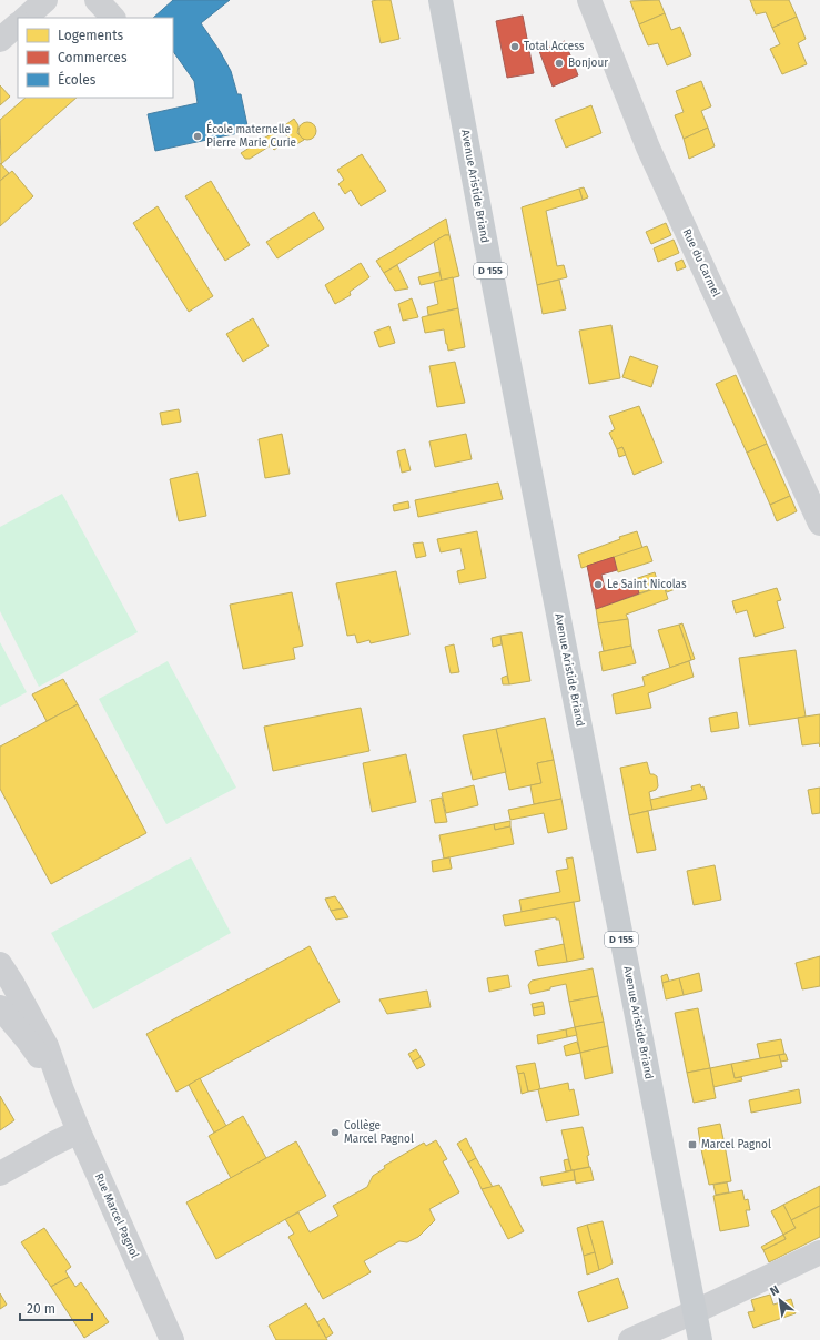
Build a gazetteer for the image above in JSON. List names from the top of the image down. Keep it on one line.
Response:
{"streets":{"main road":["Avenue Aristide Briand","D 155"],"street":["Rue du Carmel","Rue Marcel Pagnol"]},"places":{"other":["Total Access","Bonjour","École maternelle Pierre Marie Curie","Le Saint Nicolas","Collège Marcel Pagnol"],"transit":["Marcel Pagnol"]},"legend":["Logements","Commerces","Écoles"],"scale_bar":"20 m","north":"top left"}
